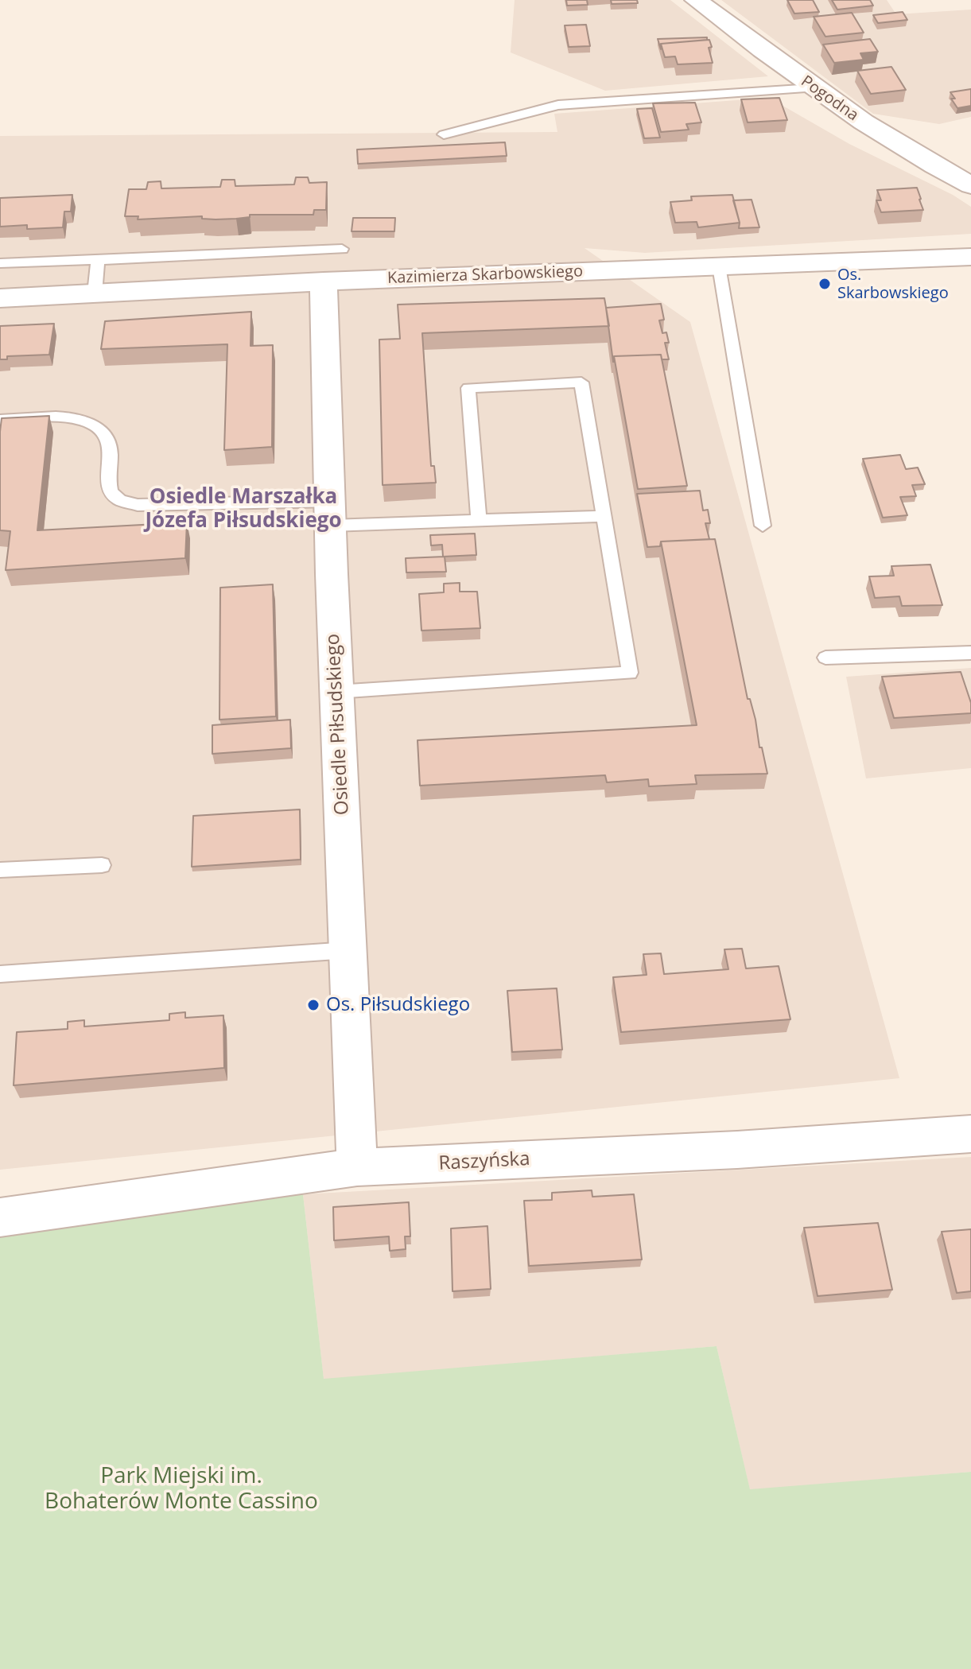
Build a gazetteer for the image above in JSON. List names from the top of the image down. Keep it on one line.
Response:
{"streets":{"street":["Pogodna","Kazimierza Skarbowskiego","Osiedle Piłsudskiego","Raszyńska"]},"crossings":[["Kazimierza Skarbowskiego","Osiedle Piłsudskiego"],["Osiedle Piłsudskiego","Raszyńska"]],"districts":["Osiedle Marszałka Józefa Piłsudskiego"],"parks":["Park Miejski im. Bohaterów Monte Cassino"],"places":["Os. Skarbowskiego","Os. Piłsudskiego"]}
